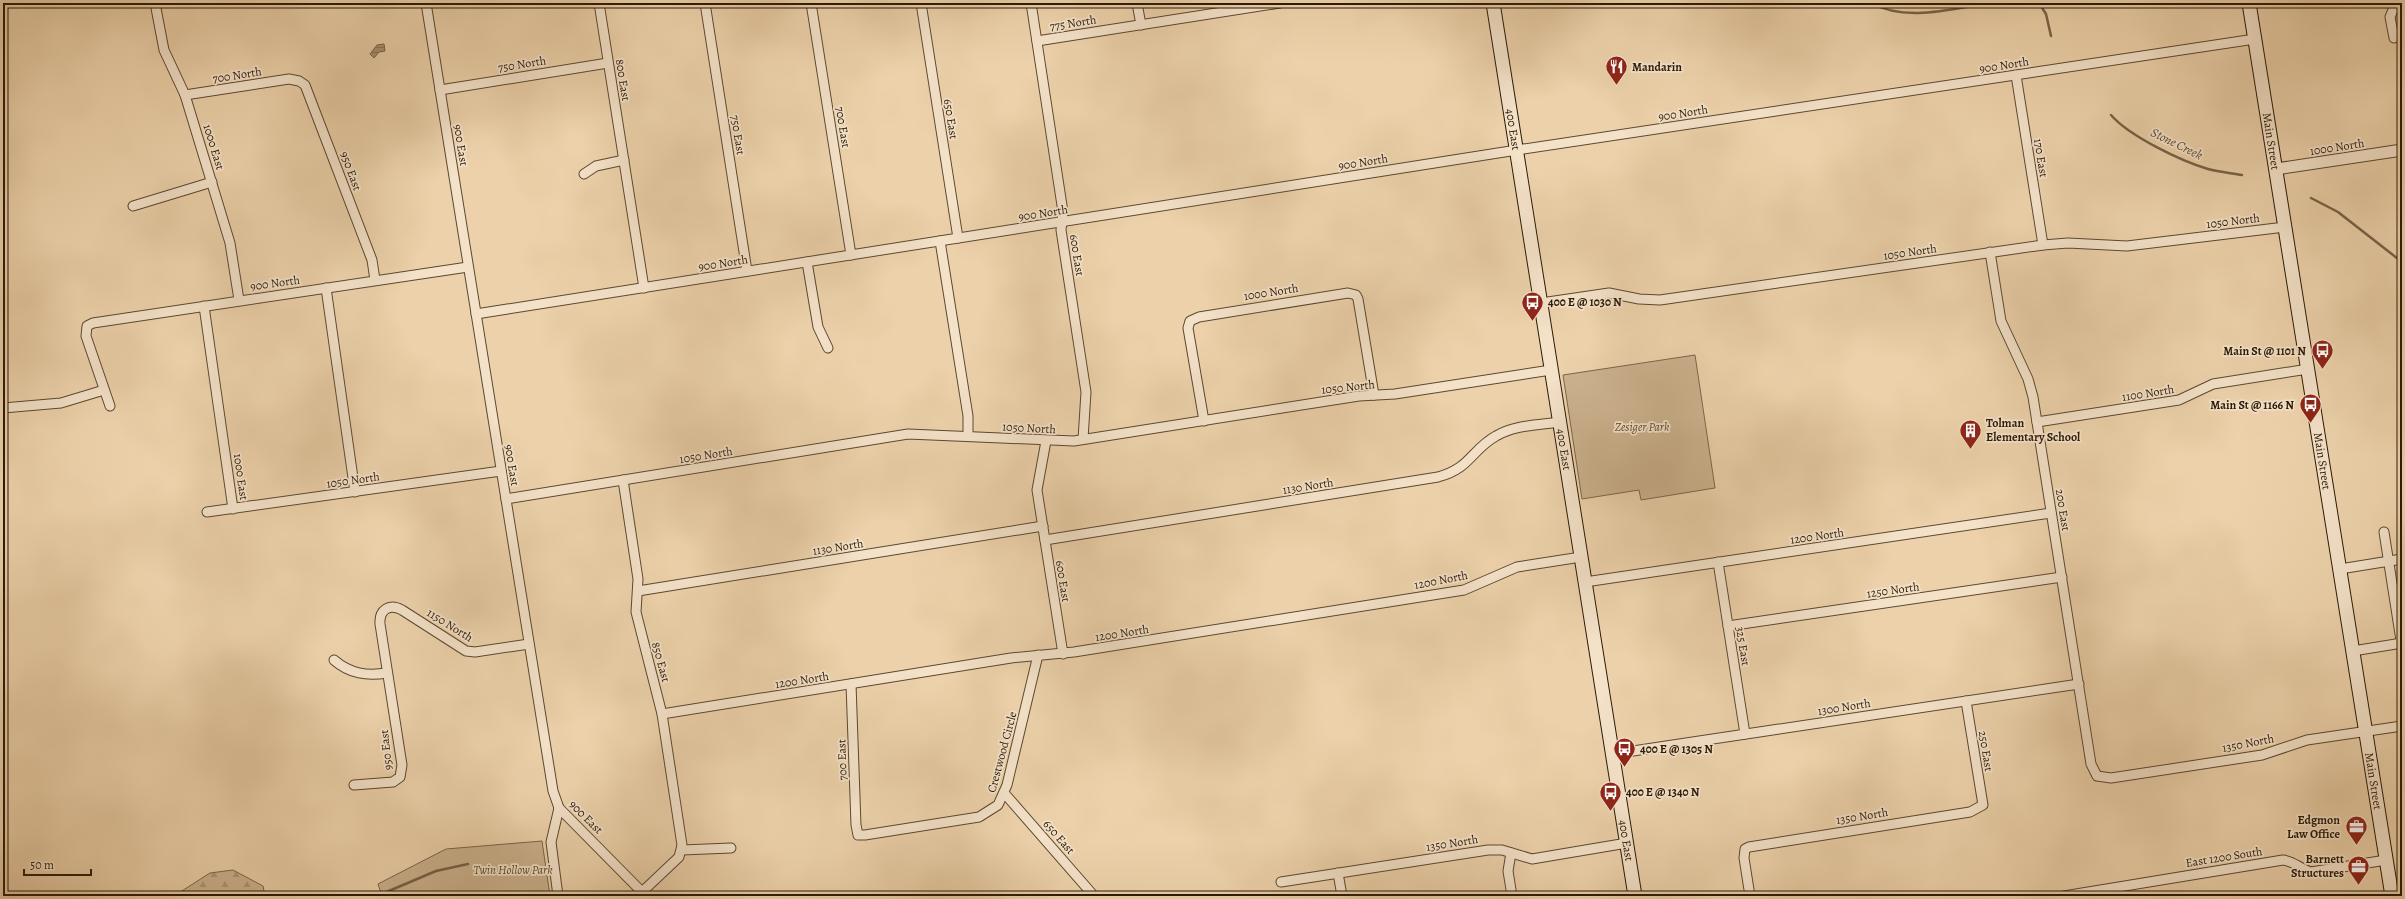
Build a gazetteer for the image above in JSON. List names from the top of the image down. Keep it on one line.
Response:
{"streets":{"main road":["400 East","Main Street"],"street":["775 North","750 North","900 North","700 North","800 East","650 East","700 East","750 East","900 East","1000 East","1000 North","170 East","950 East","1050 North","600 East","1100 North","1130 North","200 East","1200 North","1250 North","1150 North","325 East","850 East","1300 North","1350 North","250 East","Crestwood Circle","East 1200 South"]},"crossings":[["775 North","600 East"],["750 North","800 East"],["750 North","900 East"],["900 North","800 East"],["900 North","650 East"],["900 North","700 East"],["900 North","400 East"],["900 North","750 East"],["900 North","Main Street"],["900 North","900 East"],["900 North","1000 East"],["900 North","170 East"],["900 North","950 East"],["900 North","600 East"],["700 North","1000 East"],["700 North","950 East"],["650 East","Crestwood Circle"],["700 East","1200 North"],["700 East","Crestwood Circle"],["400 East","1050 North"],["400 East","1130 North"],["400 East","1200 North"],["400 East","1300 North"],["400 East","1350 North"],["Main Street","1000 North"],["Main Street","1050 North"],["Main Street","1100 North"],["Main Street","1350 North"],["Main Street","East 1200 South"],["900 East","1050 North"],["900 East","1150 North"],["1000 East","1050 North"],["1000 North","1050 North"],["170 East","1050 North"],["950 East","1150 North"],["1050 North","600 East"],["1050 North","200 East"],["1050 North","850 East"],["600 East","1130 North"],["600 East","1200 North"],["1100 North","200 East"],["1130 North","850 East"],["200 East","1200 North"],["200 East","1250 North"],["200 East","1300 North"],["200 East","1350 North"],["1200 North","325 East"],["1200 North","850 East"],["1200 North","Crestwood Circle"],["1250 North","325 East"],["325 East","1300 North"],["1300 North","250 East"],["1350 North","250 East"]],"water":["Stone Creek"],"parks":["Zesiger Park","Twin Hollow Park"],"places":{"restaurant":["Mandarin"],"bus stop":["400 E @ 1030 N","Main St @ 1101 N","Main St @ 1166 N","400 E @ 1305 N","400 E @ 1340 N"],"building":["Tolman Elementary School"],"office":["Edgmon Law Office","Barnett Structures"]},"scale_bar":"50 m"}
